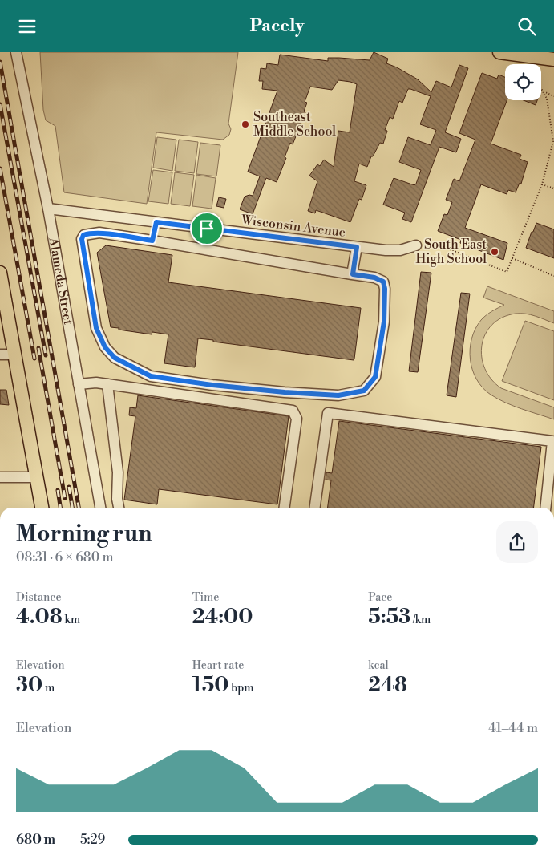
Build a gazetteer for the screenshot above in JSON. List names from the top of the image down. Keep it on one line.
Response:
{"streets":{"street":["Wisconsin Avenue","Alameda Street"]},"crossings":[["Wisconsin Avenue","Alameda Street"]],"places":["Southeast Middle School","South East High School"],"page":{"header":"Pacely","heading":["Morning run","08:31 · 6 × 680 m"],"stats":[["Distance","4.08 km"],["Time","24:00"],["Pace","5:53 /km"],["Elevation","30 m"],["Heart rate","150 bpm"],["kcal","248"]],"chart":["Elevation","41–44 m"],"list":[{"name":"680 m","note":"5:29"}]}}
